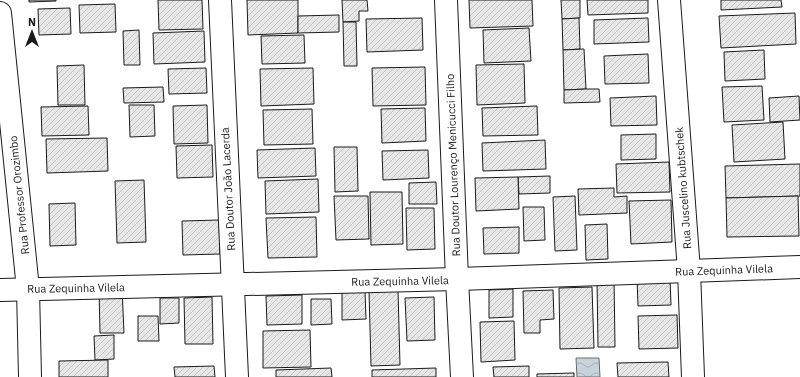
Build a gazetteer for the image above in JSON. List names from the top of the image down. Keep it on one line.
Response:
{"streets":{"street":["Rua Doutor Lourenço Menicucci Filho","Rua Juscelino kubtschek","Rua Doutor João Lacerda","Rua Professor Orozimbo","Rua Zequinha Vilela"]},"crossings":[["Rua Doutor Lourenço Menicucci Filho","Rua Zequinha Vilela"],["Rua Juscelino kubtschek","Rua Zequinha Vilela"],["Rua Doutor João Lacerda","Rua Zequinha Vilela"],["Rua Professor Orozimbo","Rua Zequinha Vilela"]],"north":"top"}
